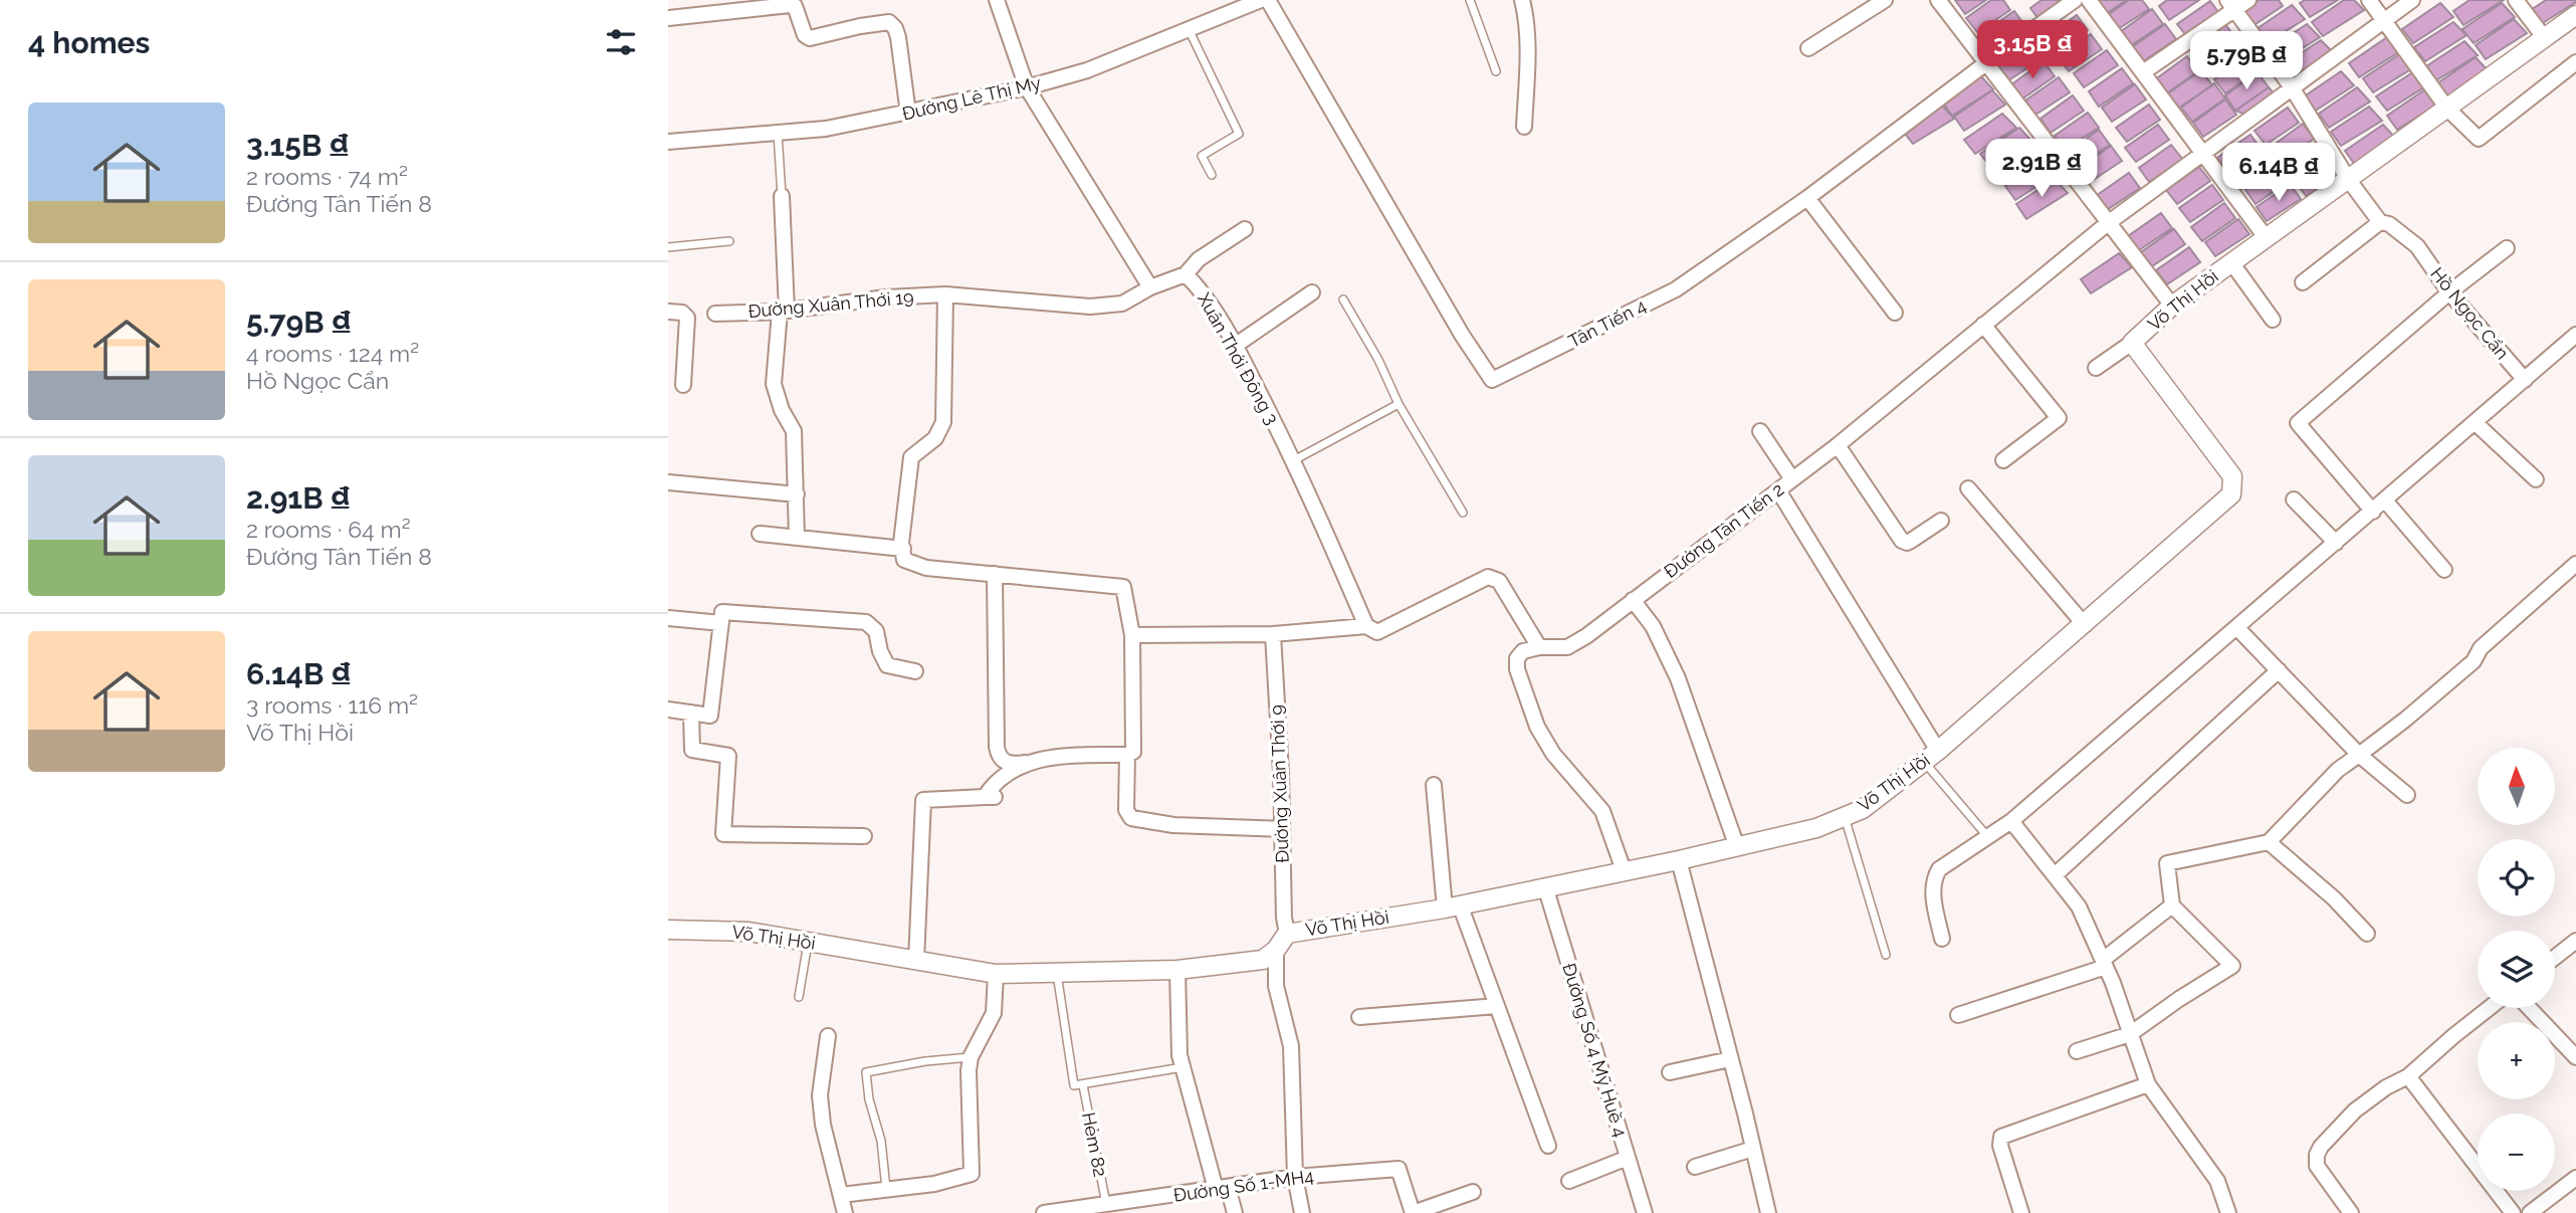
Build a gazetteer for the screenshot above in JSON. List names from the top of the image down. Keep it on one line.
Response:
{"streets":{"street":["Đường Lê Thị My","Võ Thị Hồi","Đường Xuân Thới 19","Hồ Ngọc Cẩn","Tân Tiến 4","Xuân Thới Đông 3","Đường Tân Tiến 2","Đường Xuân Thới 9","Đường Số 4 Mỹ Huề 4","Đường Số 1-MH4"],"lane":["Hẻm 82"]},"crossings":[["Võ Thị Hồi","Đường Xuân Thới 9"],["Võ Thị Hồi","Đường Số 4 Mỹ Huề 4"],["Võ Thị Hồi","Hẻm 82"],["Đường Xuân Thới 19","Xuân Thới Đông 3"],["Hẻm 82","Đường Số 1-MH4"]],"north":"top","page":{"heading":"4 homes","price":["3.15B ₫","5.79B ₫","2.91B ₫","6.14B ₫"],"list":[{"name":"3.15B ₫","note":"2 rooms · 74 m² · Đường Tân Tiến 8"},{"name":"5.79B ₫","note":"4 rooms · 124 m² · Hồ Ngọc Cẩn"},{"name":"2.91B ₫","note":"2 rooms · 64 m² · Đường Tân Tiến 8"},{"name":"6.14B ₫","note":"3 rooms · 116 m² · Võ Thị Hồi"}],"map_buttons":["+","−"]}}
